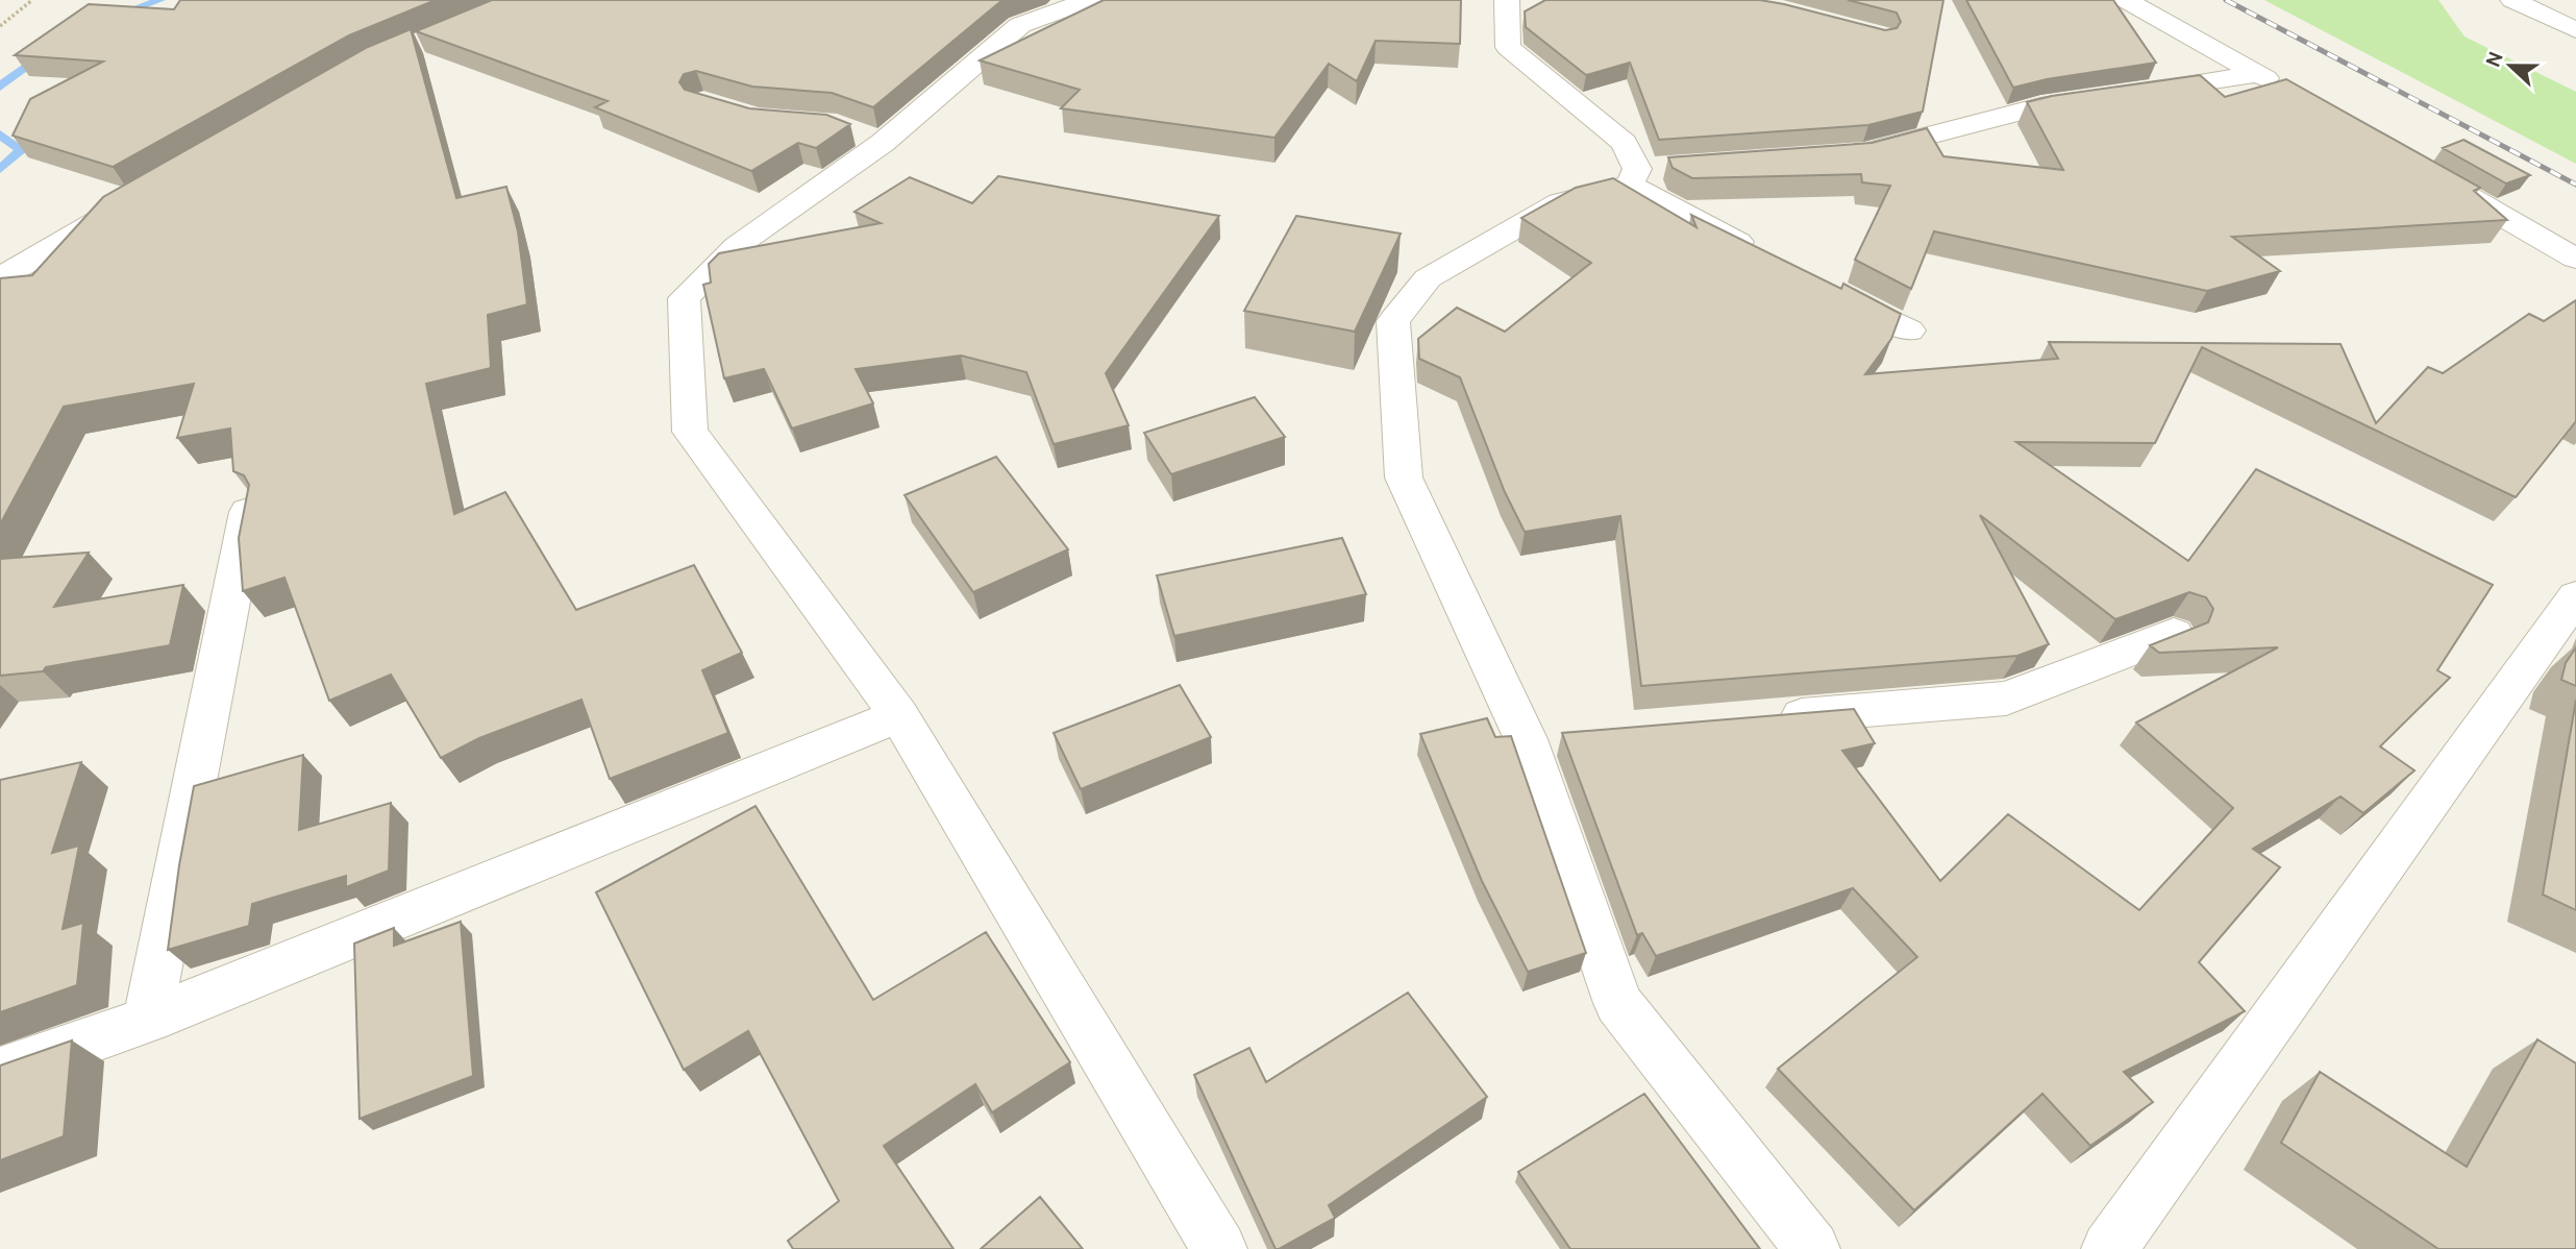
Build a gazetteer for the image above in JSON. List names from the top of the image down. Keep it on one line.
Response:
{"north":"left"}
